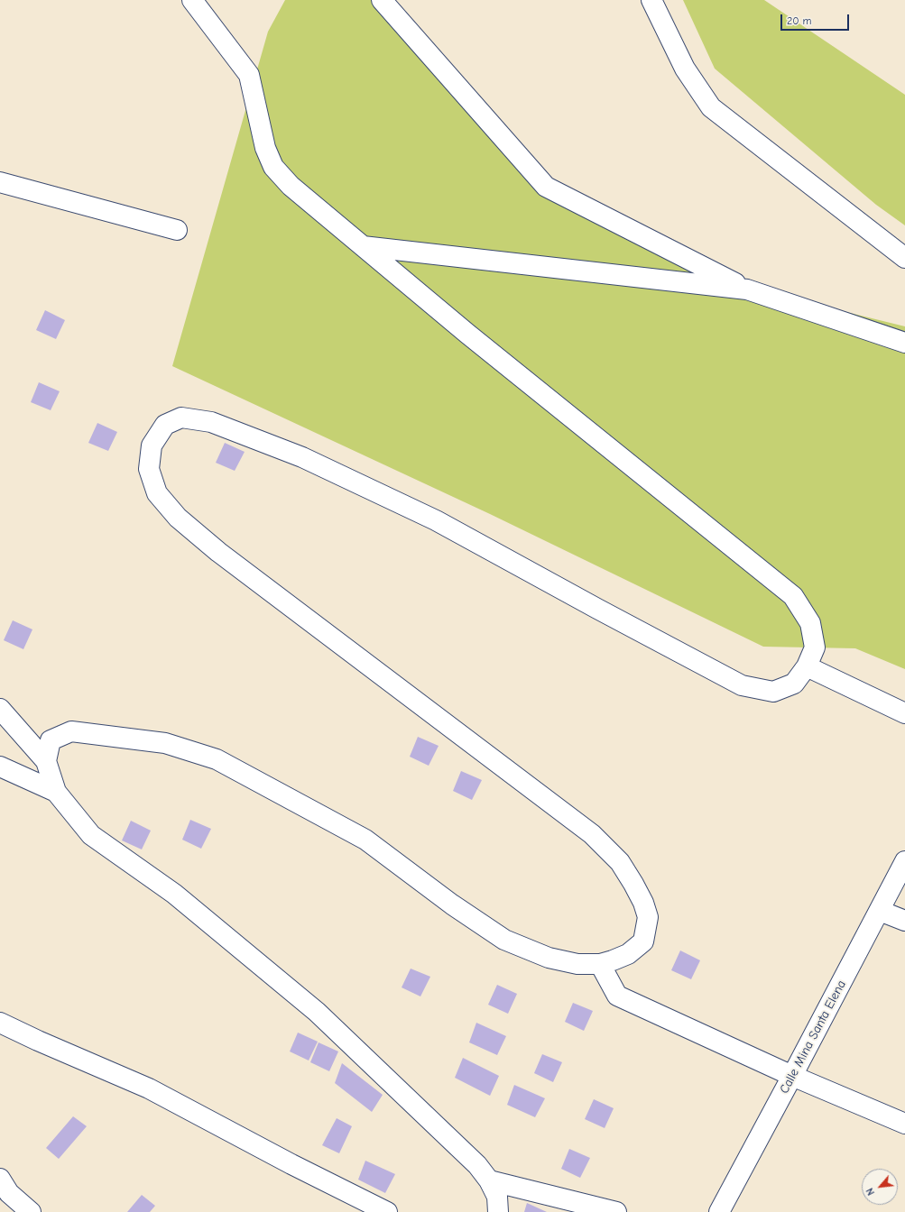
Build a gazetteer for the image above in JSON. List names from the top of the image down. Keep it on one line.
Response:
{"streets":{"street":["Calle Mina Santa Elena"]},"scale_bar":"20 m","north":"bottom left"}
